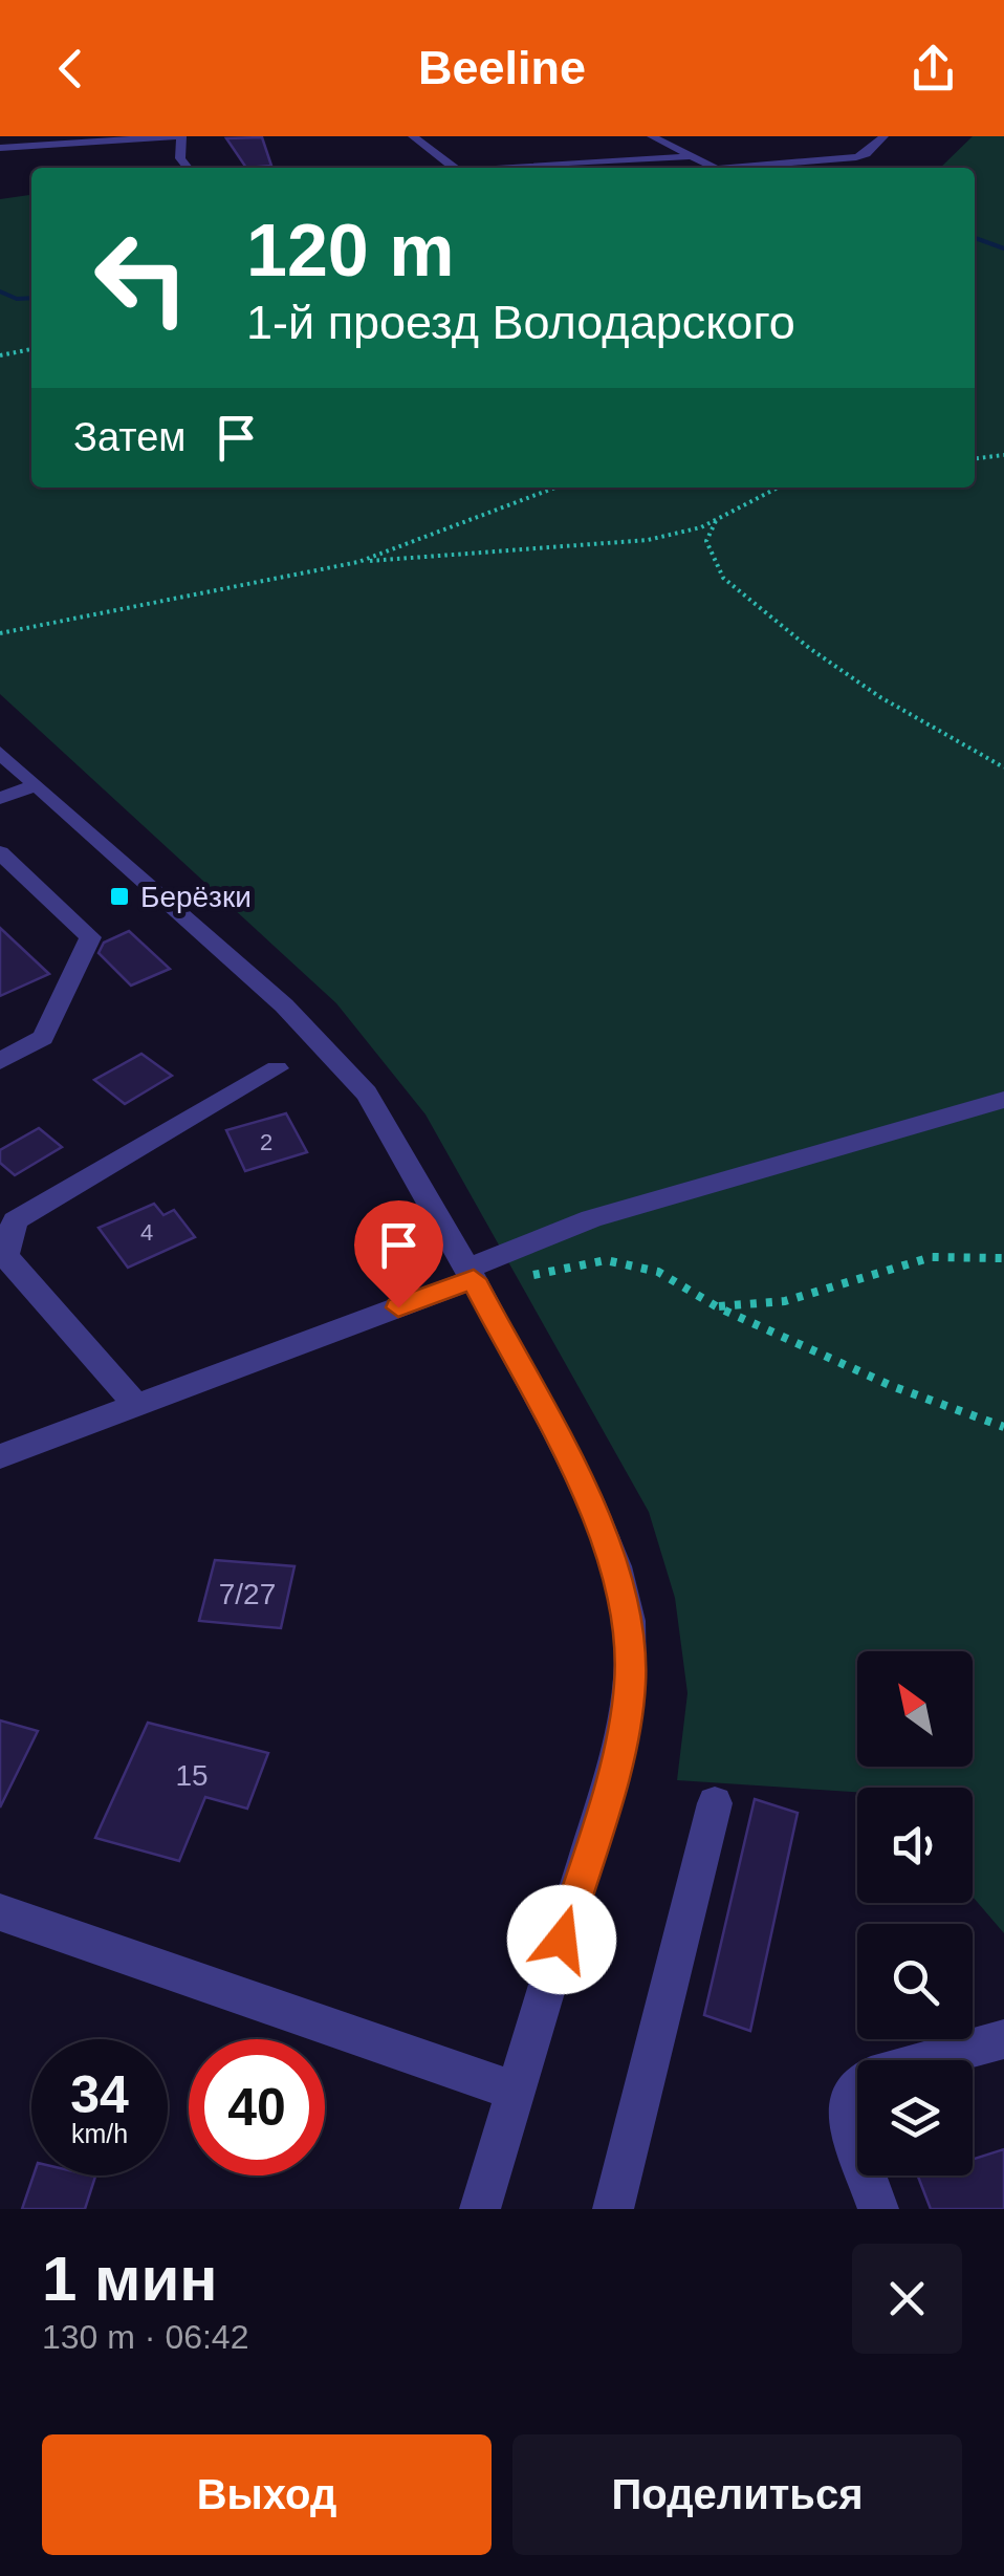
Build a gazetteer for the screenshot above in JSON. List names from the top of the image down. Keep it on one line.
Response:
{"places":{"transit":["Берёзки"]},"house_numbers":["2","4","7/27","15"],"north":"top left","page":{"header":"Beeline","turn":["120 m","1-й проезд Володарского"],"then":"Затем","speed":"34 km/h","limit":"40","heading":["1 мин","130 m · 06:42"],"buttons":["Выход","Поделиться"]}}
